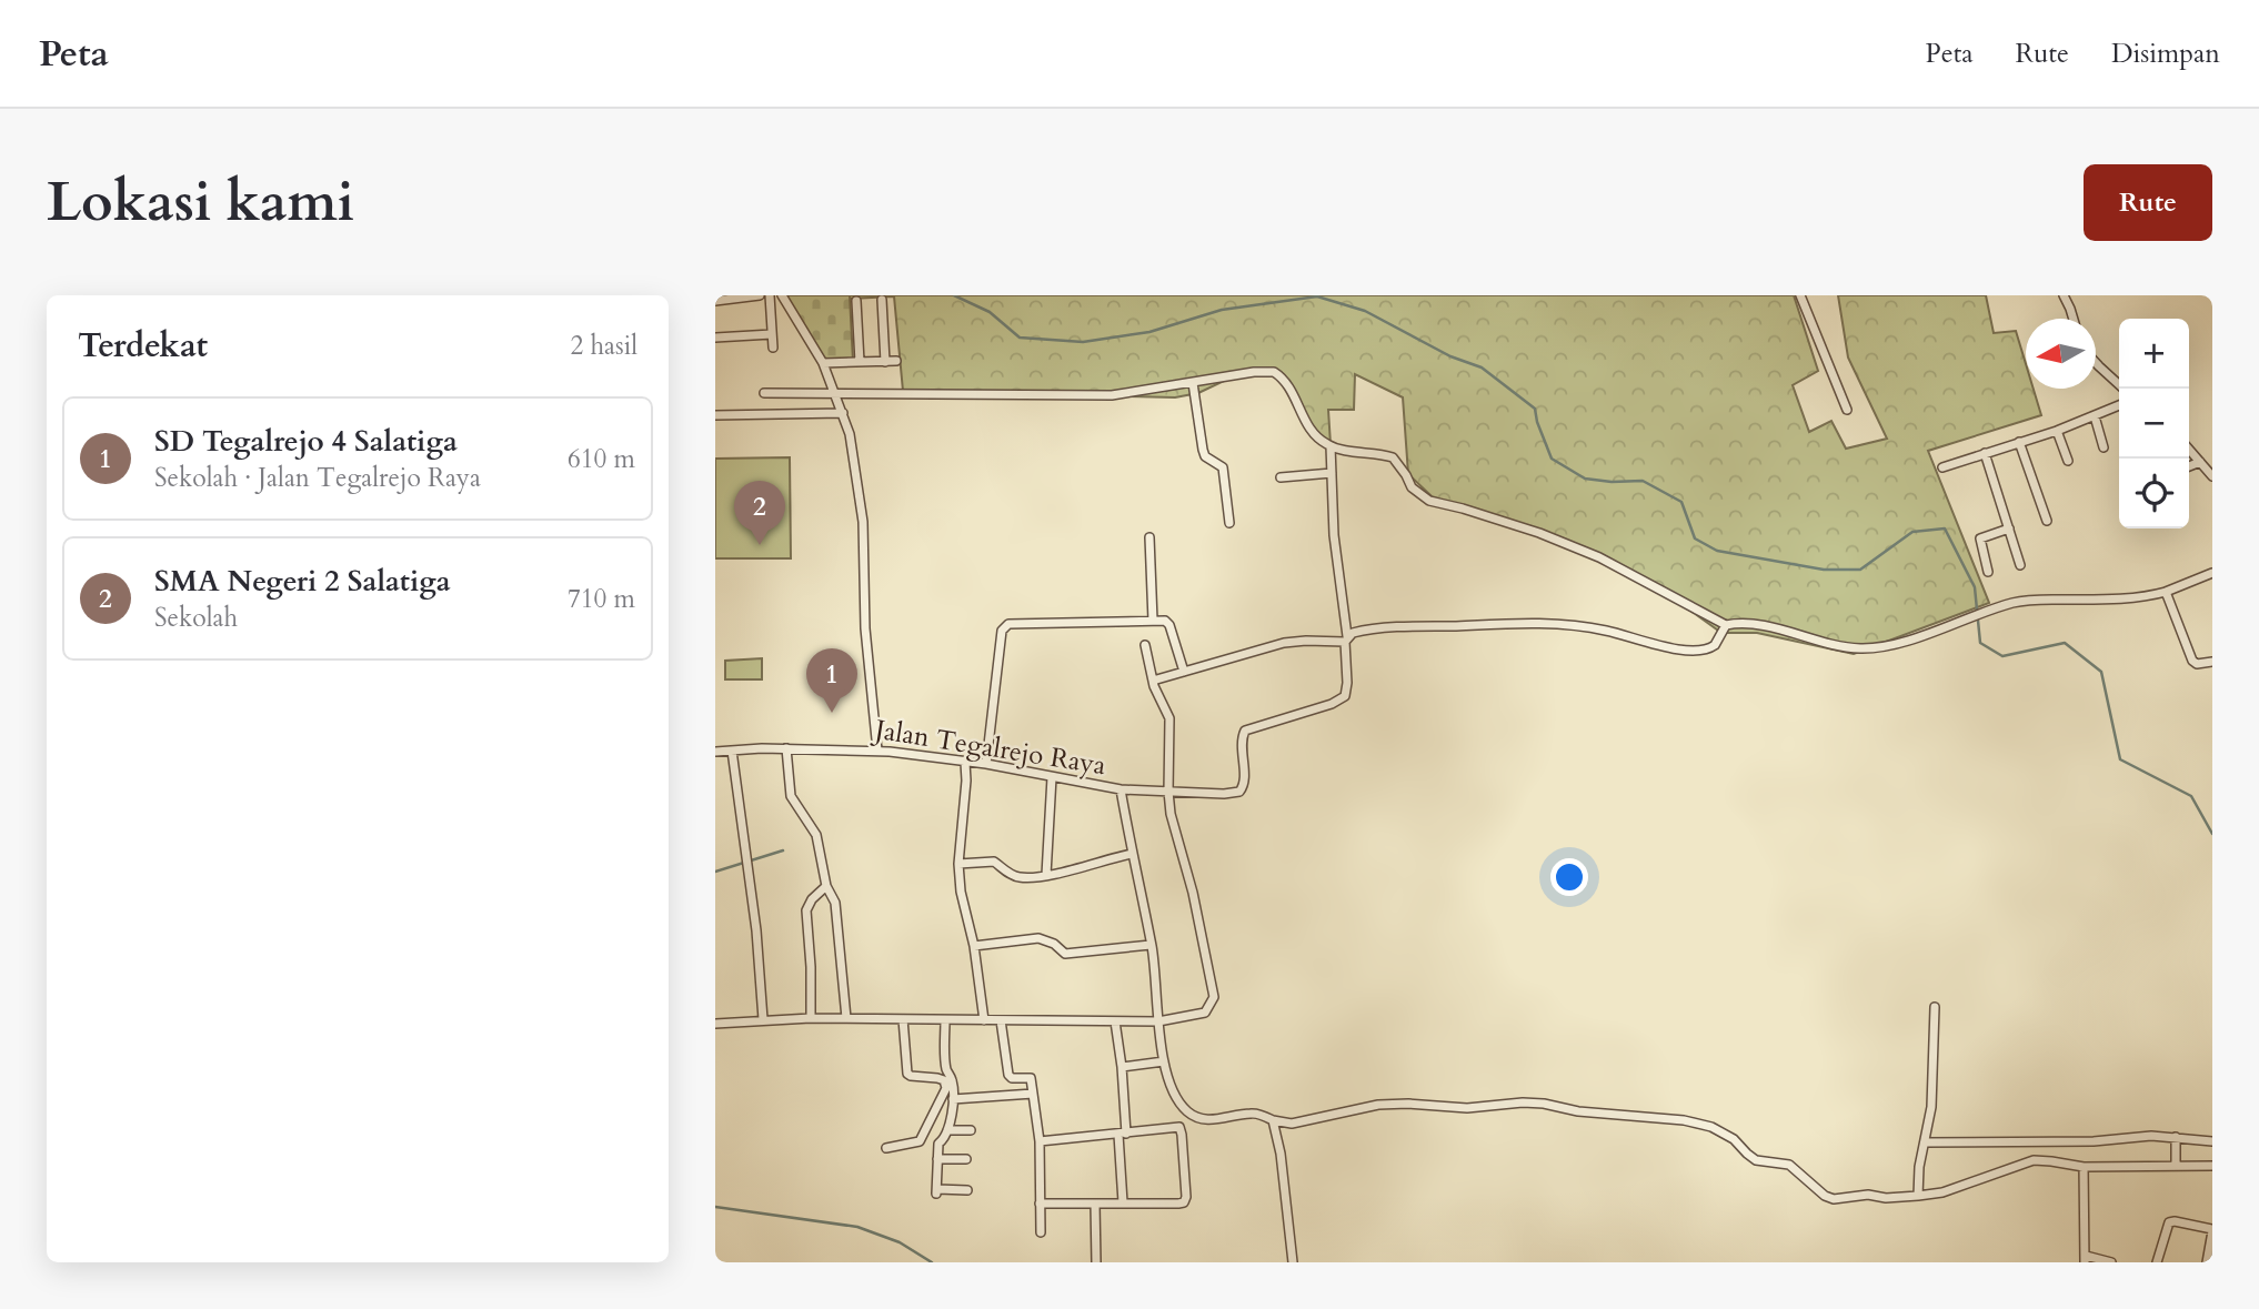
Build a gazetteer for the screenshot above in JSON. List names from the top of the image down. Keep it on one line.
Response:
{"streets":{"street":["Jalan Tegalrejo Raya"]},"north":"left","page":{"header":"Peta","nav":["Peta","Rute","Disimpan"],"buttons":"Rute","title":"Lokasi kami","heading":["Terdekat","2 hasil"],"map_buttons":["+","−"],"list":[{"mark":"1","name":"SD Tegalrejo 4 Salatiga","note":"Sekolah · Jalan Tegalrejo Raya","value":"610 m"},{"mark":"2","name":"SMA Negeri 2 Salatiga","note":"Sekolah","value":"710 m"}],"pins":["2","1"]}}
